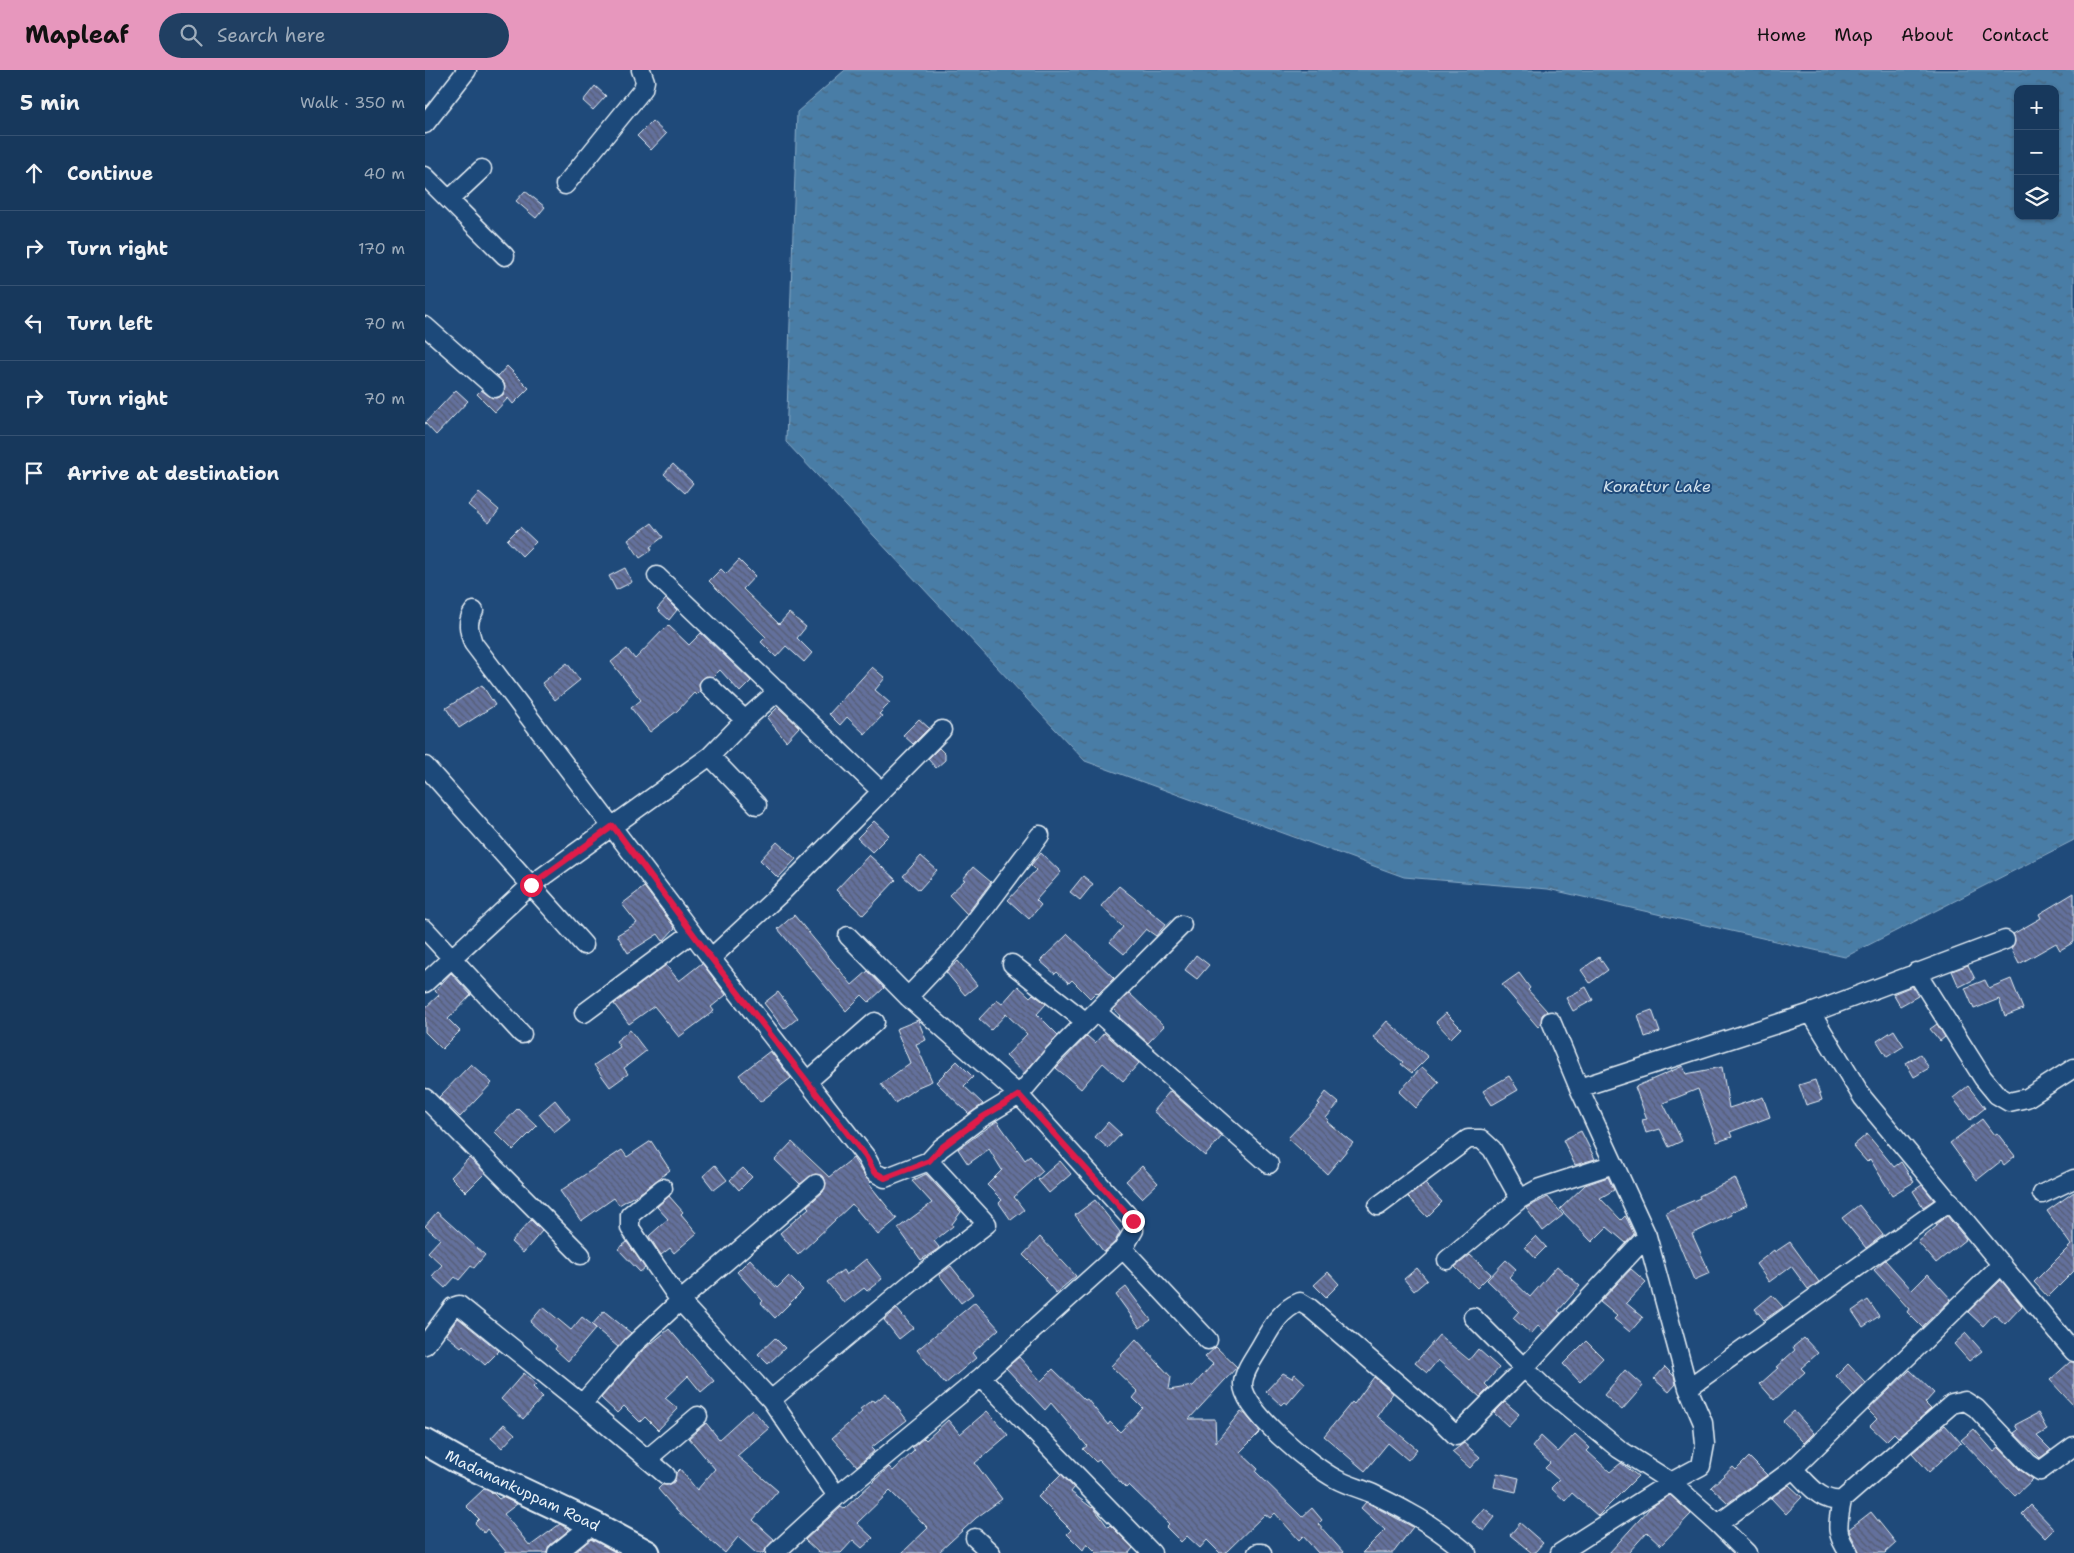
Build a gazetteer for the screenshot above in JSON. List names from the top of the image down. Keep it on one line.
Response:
{"streets":{"main road":["Madanankuppam Road"]},"water":["Korattur Lake"],"page":{"header":"Mapleaf","search":"Search here","nav":["Home","Map","About","Contact"],"heading":["5 min","Walk · 350 m"],"map_buttons":["+","−"],"list":[["Continue","40 m"],["Turn right","170 m"],["Turn left","70 m"],["Turn right","70 m"],"Arrive at destination"]}}
